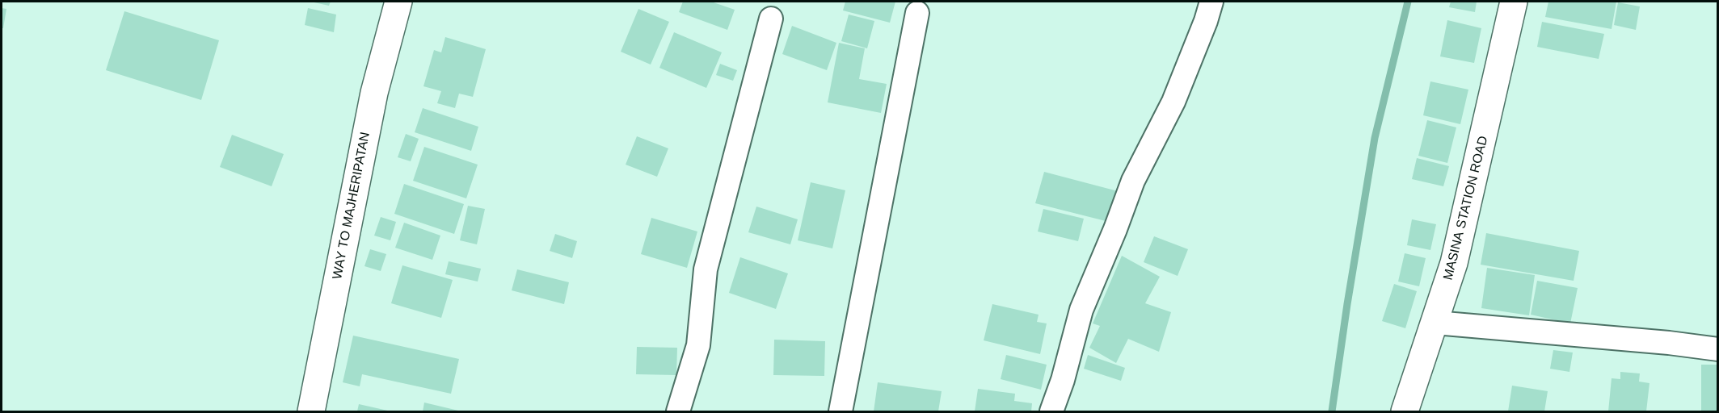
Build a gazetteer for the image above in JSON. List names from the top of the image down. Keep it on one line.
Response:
{"streets":{"street":["WAY TO MAJHERIPATAN","MASINA STATION ROAD"]}}
